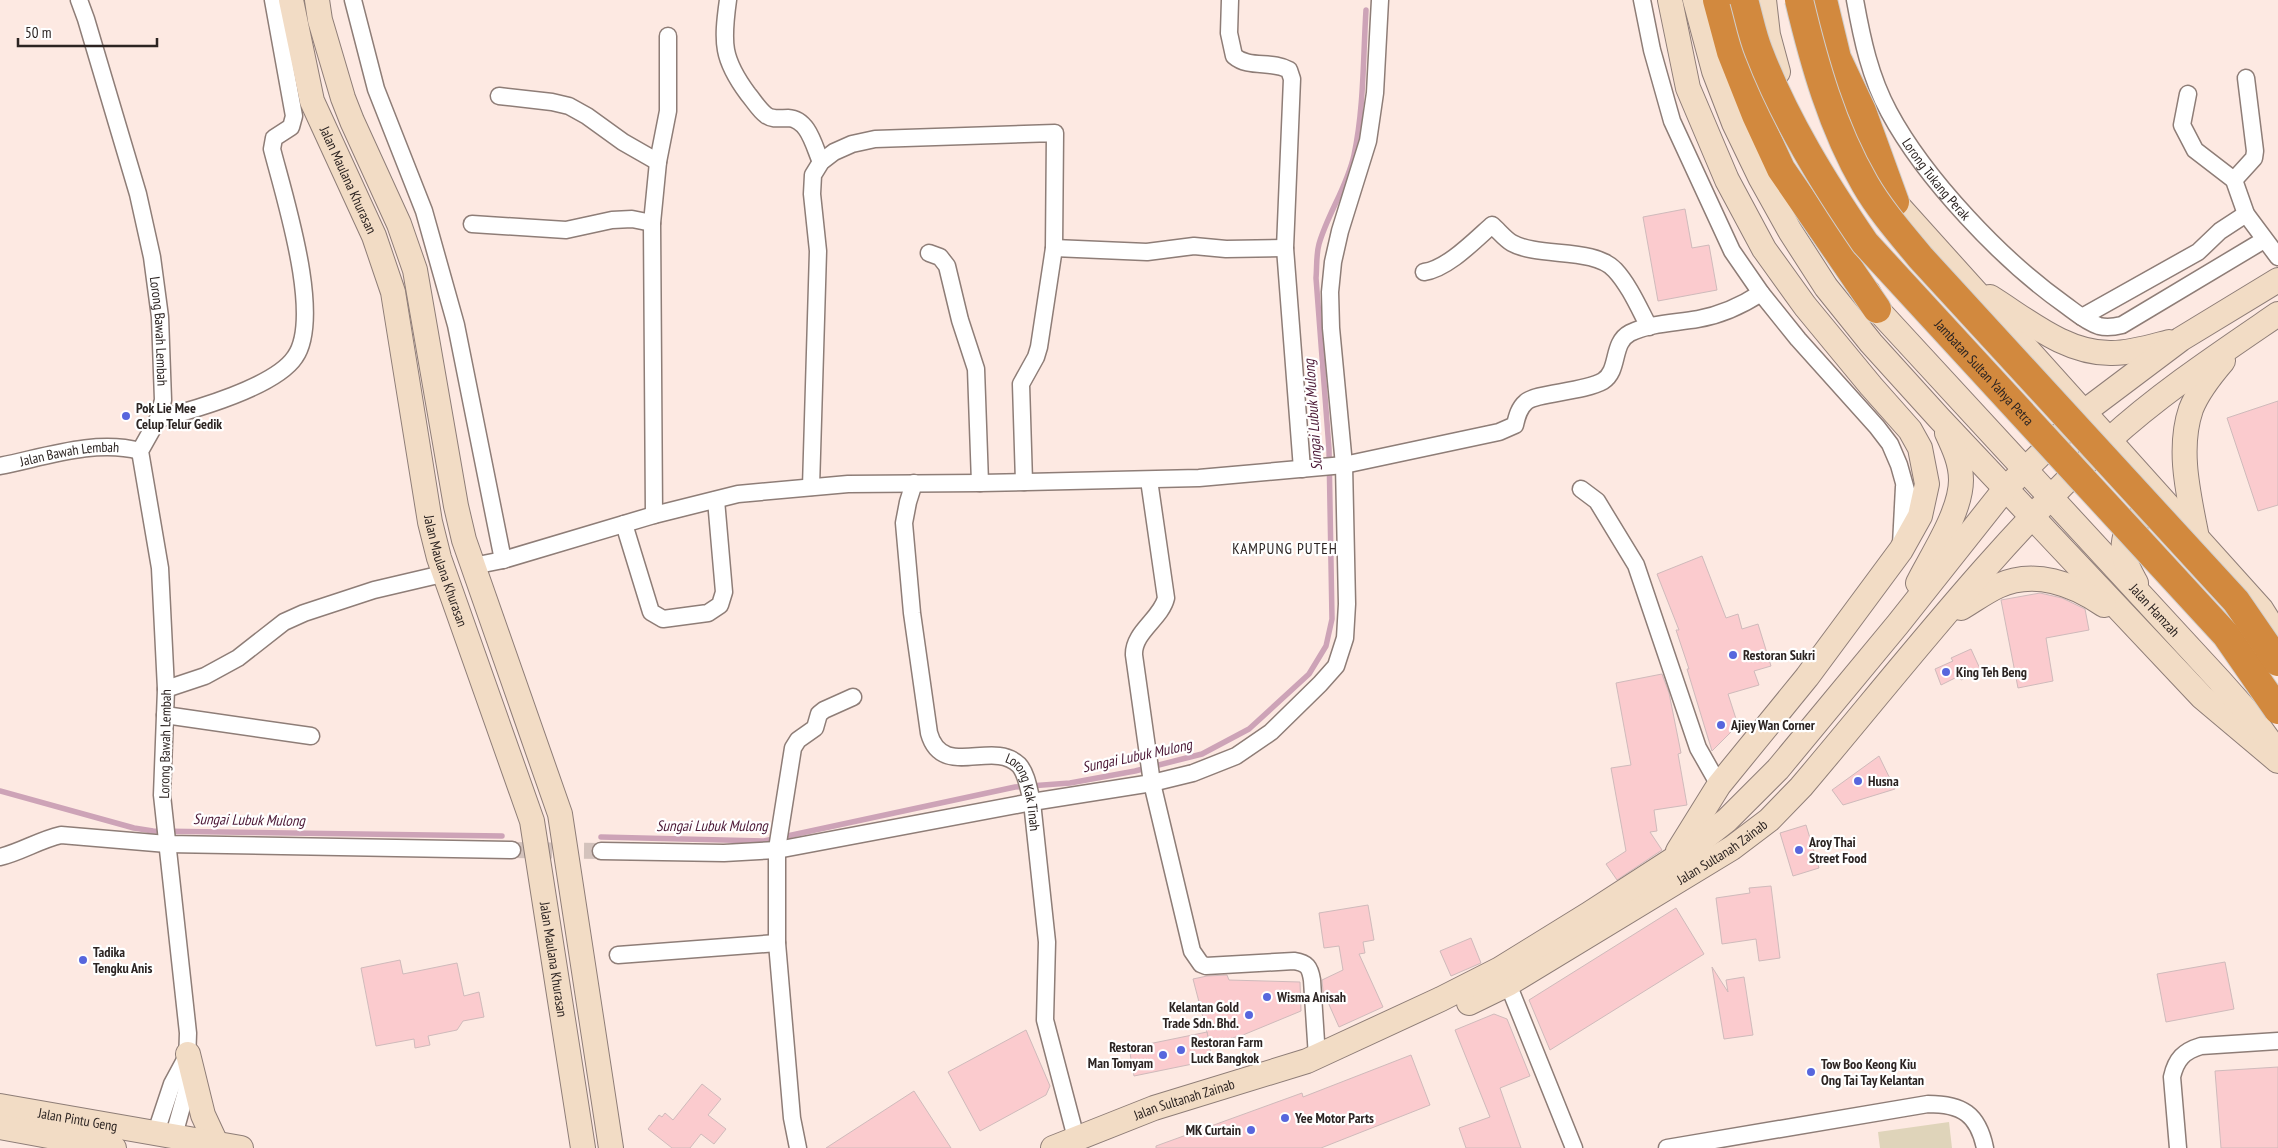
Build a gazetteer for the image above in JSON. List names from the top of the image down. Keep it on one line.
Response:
{"streets":{"highway":["Jambatan Sultan Yahya Petra"],"main road":["Jalan Maulana Khurasan","Jalan Hamzah","Jalan Sultanah Zainab","Jalan Pintu Geng"],"street":["Lorong Tukang Perak","Lorong Bawah Lembah","Jalan Bawah Lembah","Lorong Kak Tinah"]},"crossings":[["Lorong Bawah Lembah","Jalan Bawah Lembah"],["Lorong Bawah Lembah","Jalan Pintu Geng"],["Jalan Hamzah","Jalan Sultanah Zainab"],["Lorong Kak Tinah","Jalan Sultanah Zainab"]],"districts":["KAMPUNG PUTEH"],"water":["Sungai Lubuk Mulong"],"places":["Pok Lie Mee Celup Telur Gedik","Restoran Sukri","King Teh Beng","Ajiey Wan Corner","Husna","Aroy Thai Street Food","Tadika Tengku Anis","Wisma Anisah","Kelantan Gold Trade Sdn. Bhd.","Restoran Farm Luck Bangkok","Restoran Man Tomyam","Tow Boo Keong Kiu Ong Tai Tay Kelantan","Yee Motor Parts","MK Curtain"],"scale_bar":"50 m"}
